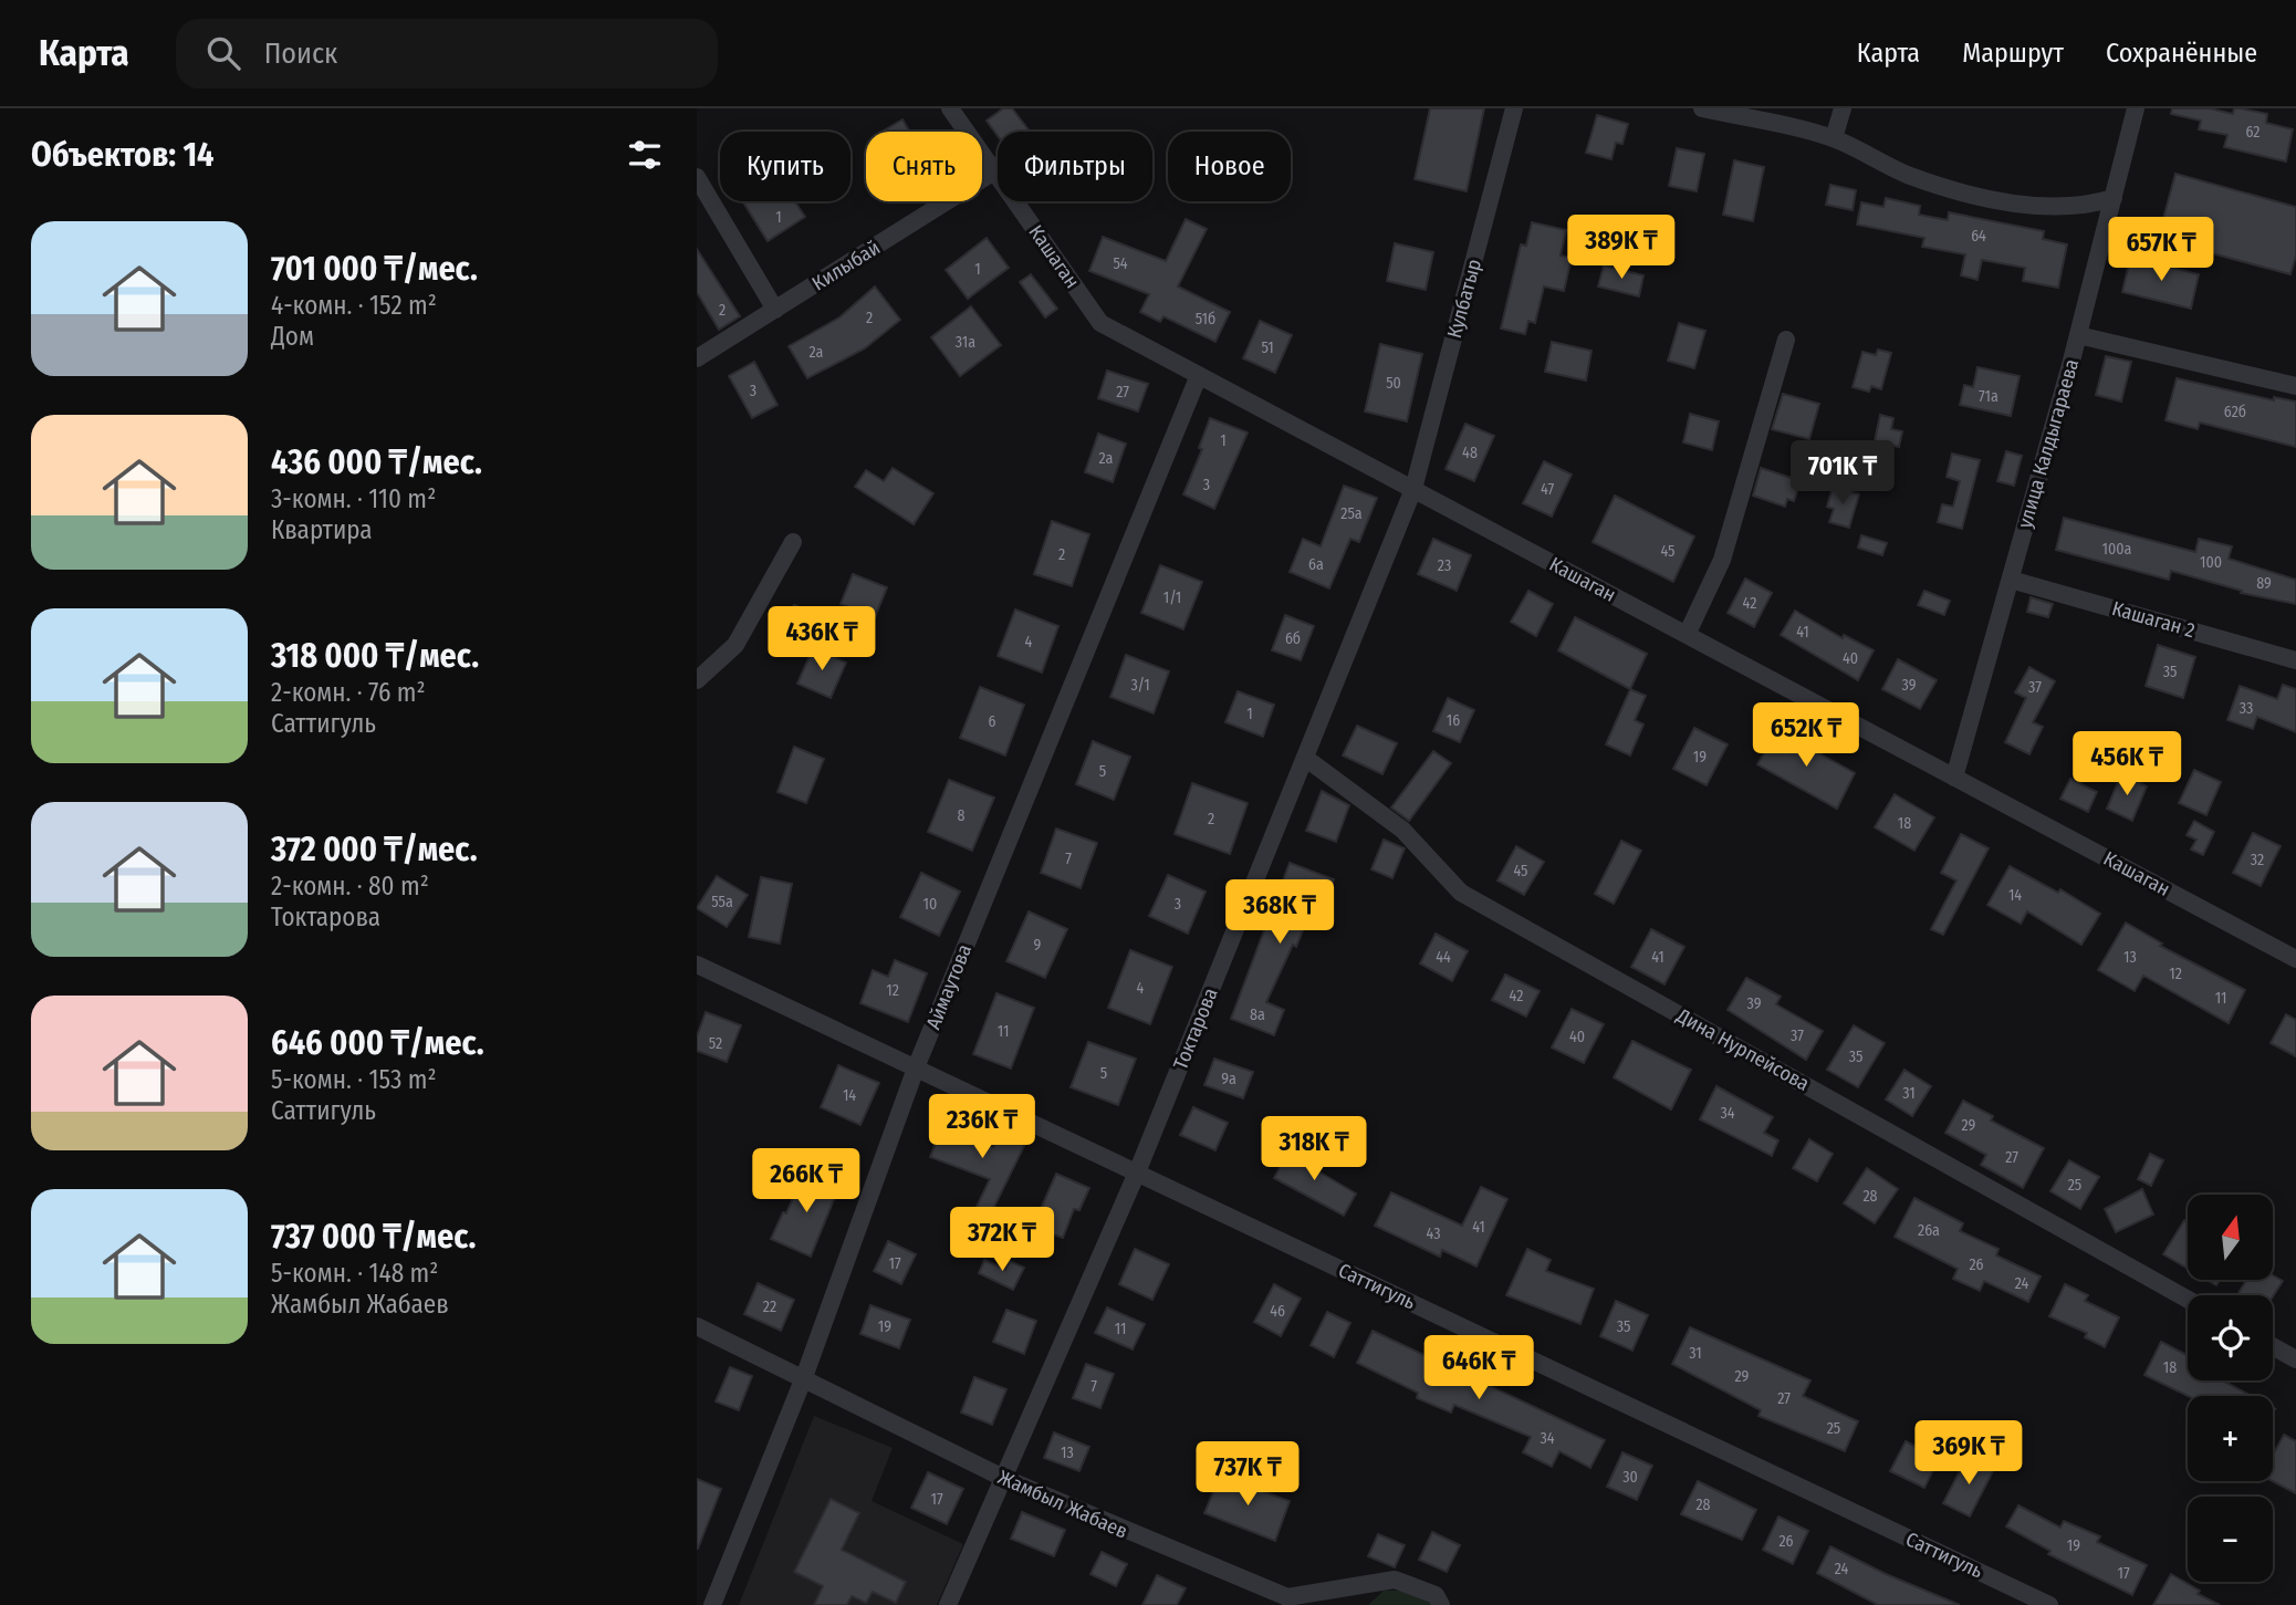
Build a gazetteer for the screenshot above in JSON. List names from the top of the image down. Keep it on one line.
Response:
{"streets":{"street":["Кашаган","Килыбай","Кулбатыр","улица Калдыгараева","Кашаган 2","Аймаутова","Токтарова","Дина Нурпейсова","Саттигуль","Жамбыл Жабаев"]},"crossings":[["Кашаган","Килыбай"],["Кашаган","Кулбатыр"],["Кашаган","улица Калдыгараева"],["Кашаган","Аймаутова"],["Кашаган","Токтарова"],["Кулбатыр","Токтарова"],["улица Калдыгараева","Кашаган 2"],["Аймаутова","Саттигуль"],["Аймаутова","Жамбыл Жабаев"],["Токтарова","Дина Нурпейсова"],["Токтарова","Саттигуль"],["Токтарова","Жамбыл Жабаев"]],"house_numbers":["62","1","64","54","1","2","2","51б","31а","51","2а","50","3","27","71а","62б","1","48","2а","3","47","25а","100а","45","2","100","6а","23","89","1/1","42","41","6б","4","40","35","3/1","39","37","33","1","16","6","19","5","8","2","18","7","32","45","14","55а","10","3","9","44","41","13","12","4","12","42","11","39","8а","11","37","40","52","35","5","9а","31","14","34","29","27","25","28","41","26а","43","17","26","24","22","46","19","35","11","31","18","29","7","27","25","34","13","30","17","28","26","19","24","17"],"north":"top","page":{"header":"Карта","search":"Поиск","nav":["Карта","Маршрут","Сохранённые"],"heading":"Объектов: 14","chip":["Купить","Снять","Фильтры","Новое"],"list":[{"name":"701 000 ₸/мес.","note":"4-комн. · 152 m² · Дом"},{"name":"436 000 ₸/мес.","note":"3-комн. · 110 m² · Квартира"},{"name":"318 000 ₸/мес.","note":"2-комн. · 76 m² · Саттигуль"},{"name":"372 000 ₸/мес.","note":"2-комн. · 80 m² · Токтарова"},{"name":"646 000 ₸/мес.","note":"5-комн. · 153 m² · Саттигуль"},{"name":"737 000 ₸/мес.","note":"5-комн. · 148 m² · Жамбыл Жабаев"}],"price":["389K ₸","657K ₸","701K ₸","436K ₸","652K ₸","456K ₸","368K ₸","236K ₸","318K ₸","266K ₸","372K ₸","646K ₸","369K ₸","737K ₸"],"map_buttons":["+","−"]}}
